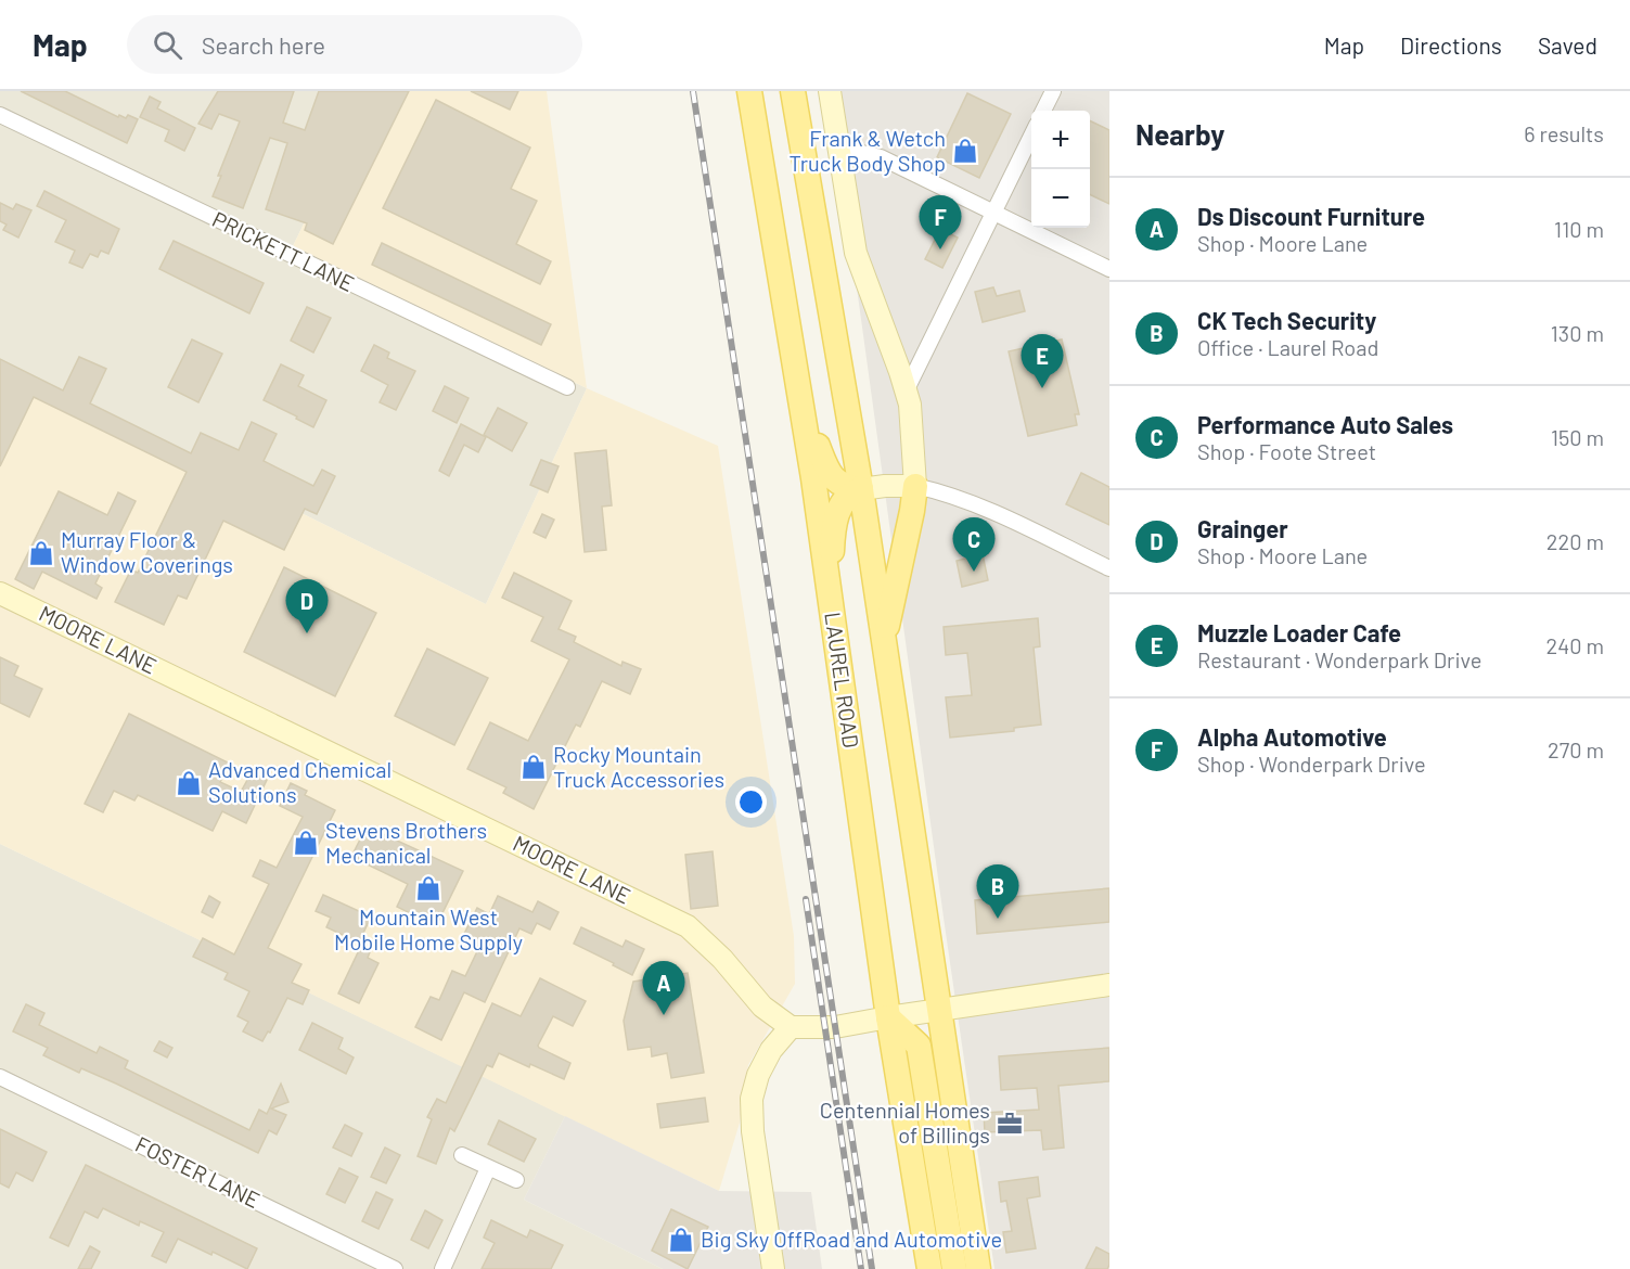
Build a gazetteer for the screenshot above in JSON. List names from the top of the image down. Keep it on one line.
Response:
{"streets":{"main road":["LAUREL ROAD"],"street":["PRICKETT LANE","MOORE LANE","FOSTER LANE"]},"places":{"shop":["Frank & Wetch Truck Body Shop","Murray Floor & Window Coverings","Rocky Mountain Truck Accessories","Advanced Chemical Solutions","Stevens Brothers Mechanical","Mountain West Mobile Home Supply","Big Sky OffRoad and Automotive"],"office":["Centennial Homes of Billings"]},"page":{"header":"Map","search":"Search here","nav":["Map","Directions","Saved"],"heading":["Nearby","6 results"],"map_buttons":["+","−"],"list":[{"mark":"A","name":"Ds Discount Furniture","note":"Shop · Moore Lane","value":"110 m"},{"mark":"B","name":"CK Tech Security","note":"Office · Laurel Road","value":"130 m"},{"mark":"C","name":"Performance Auto Sales","note":"Shop · Foote Street","value":"150 m"},{"mark":"D","name":"Grainger","note":"Shop · Moore Lane","value":"220 m"},{"mark":"E","name":"Muzzle Loader Cafe","note":"Restaurant · Wonderpark Drive","value":"240 m"},{"mark":"F","name":"Alpha Automotive","note":"Shop · Wonderpark Drive","value":"270 m"}],"pins":["F","E","C","D","B","A"]}}
